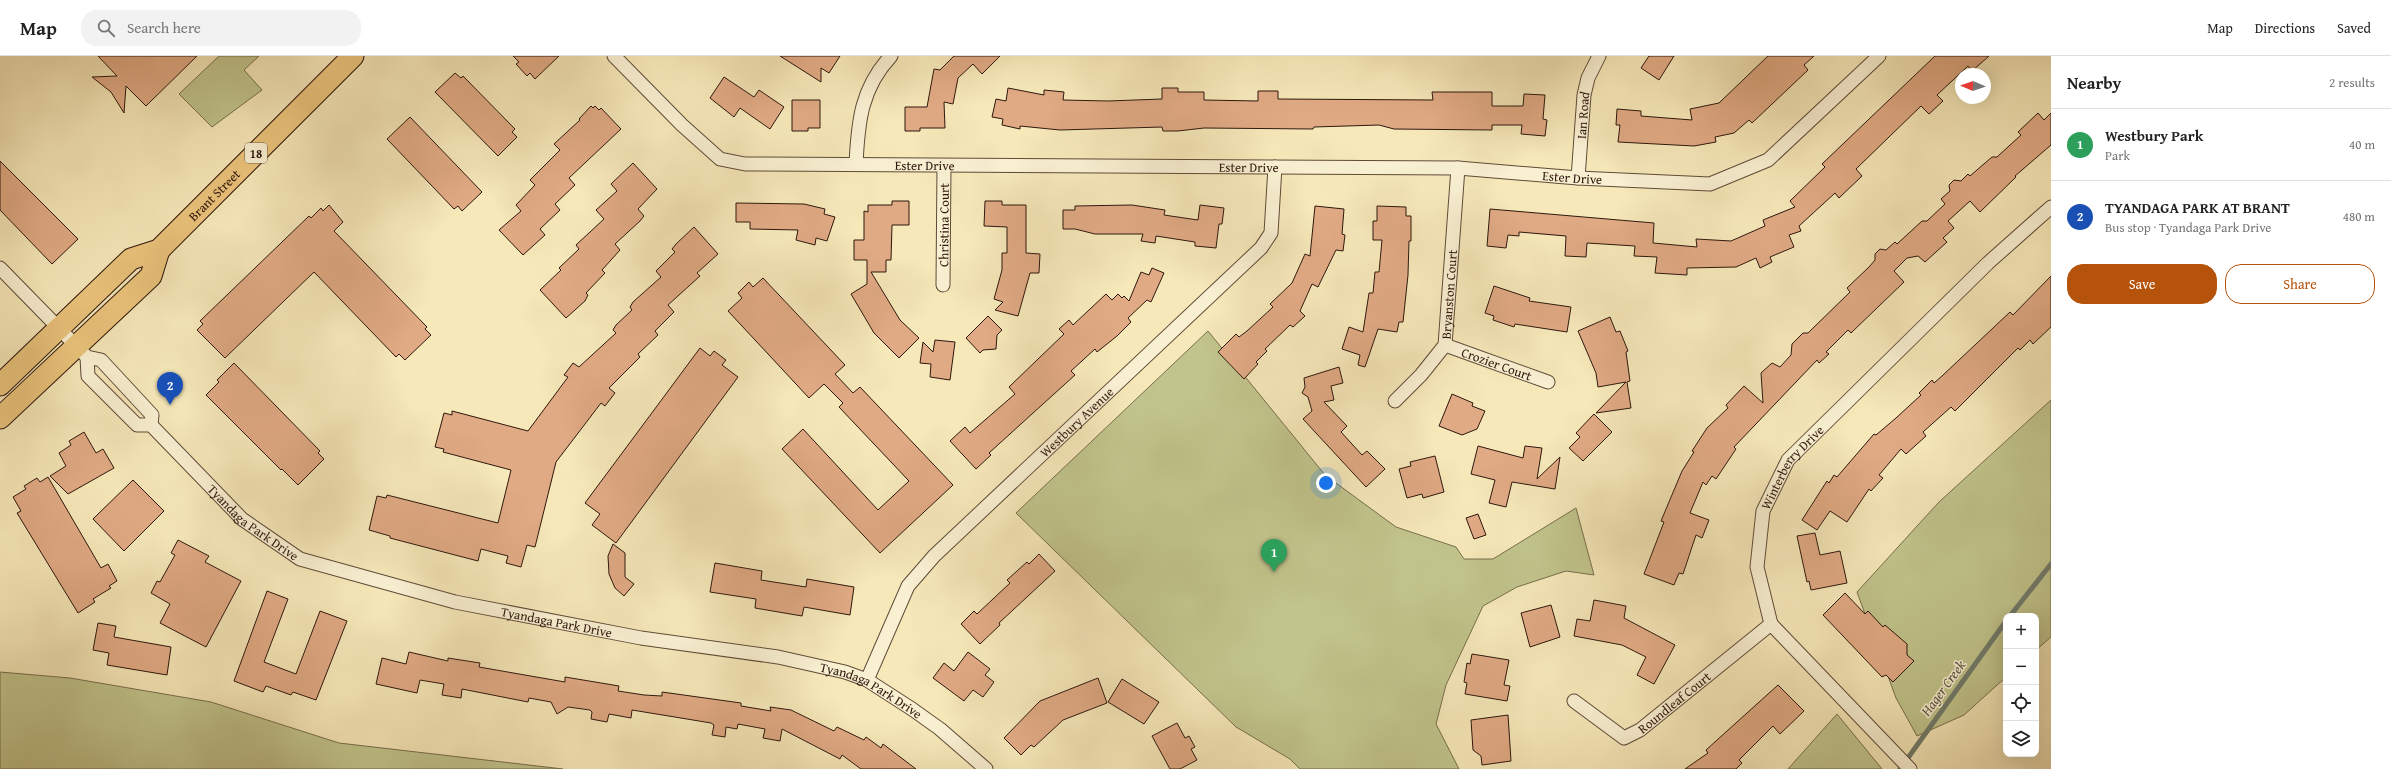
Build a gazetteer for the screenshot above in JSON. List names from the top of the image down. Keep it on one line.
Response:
{"streets":{"main road":["18","Brant Street"],"street":["Ian Road","Ester Drive","Christina Court","Bryanston Court","Crozier Court","Westbury Avenue","Winterberry Drive","Tyandaga Park Drive","Roundleaf Court"]},"crossings":[["Ian Road","Ester Drive"],["Ester Drive","Christina Court"],["Ester Drive","Bryanston Court"],["Ester Drive","Westbury Avenue"],["Brant Street","Tyandaga Park Drive"],["Bryanston Court","Crozier Court"],["Westbury Avenue","Tyandaga Park Drive"],["Winterberry Drive","Roundleaf Court"]],"water":["Hager Creek"],"north":"left","page":{"header":"Map","search":"Search here","nav":["Map","Directions","Saved"],"heading":["Nearby","2 results"],"list":[{"mark":"1","name":"Westbury Park","note":"Park","value":"40 m"},{"mark":"2","name":"TYANDAGA PARK AT BRANT","note":"Bus stop · Tyandaga Park Drive","value":"480 m"}],"buttons":["Save","Share"],"pins":["2","1"],"map_buttons":["+","−"]}}
